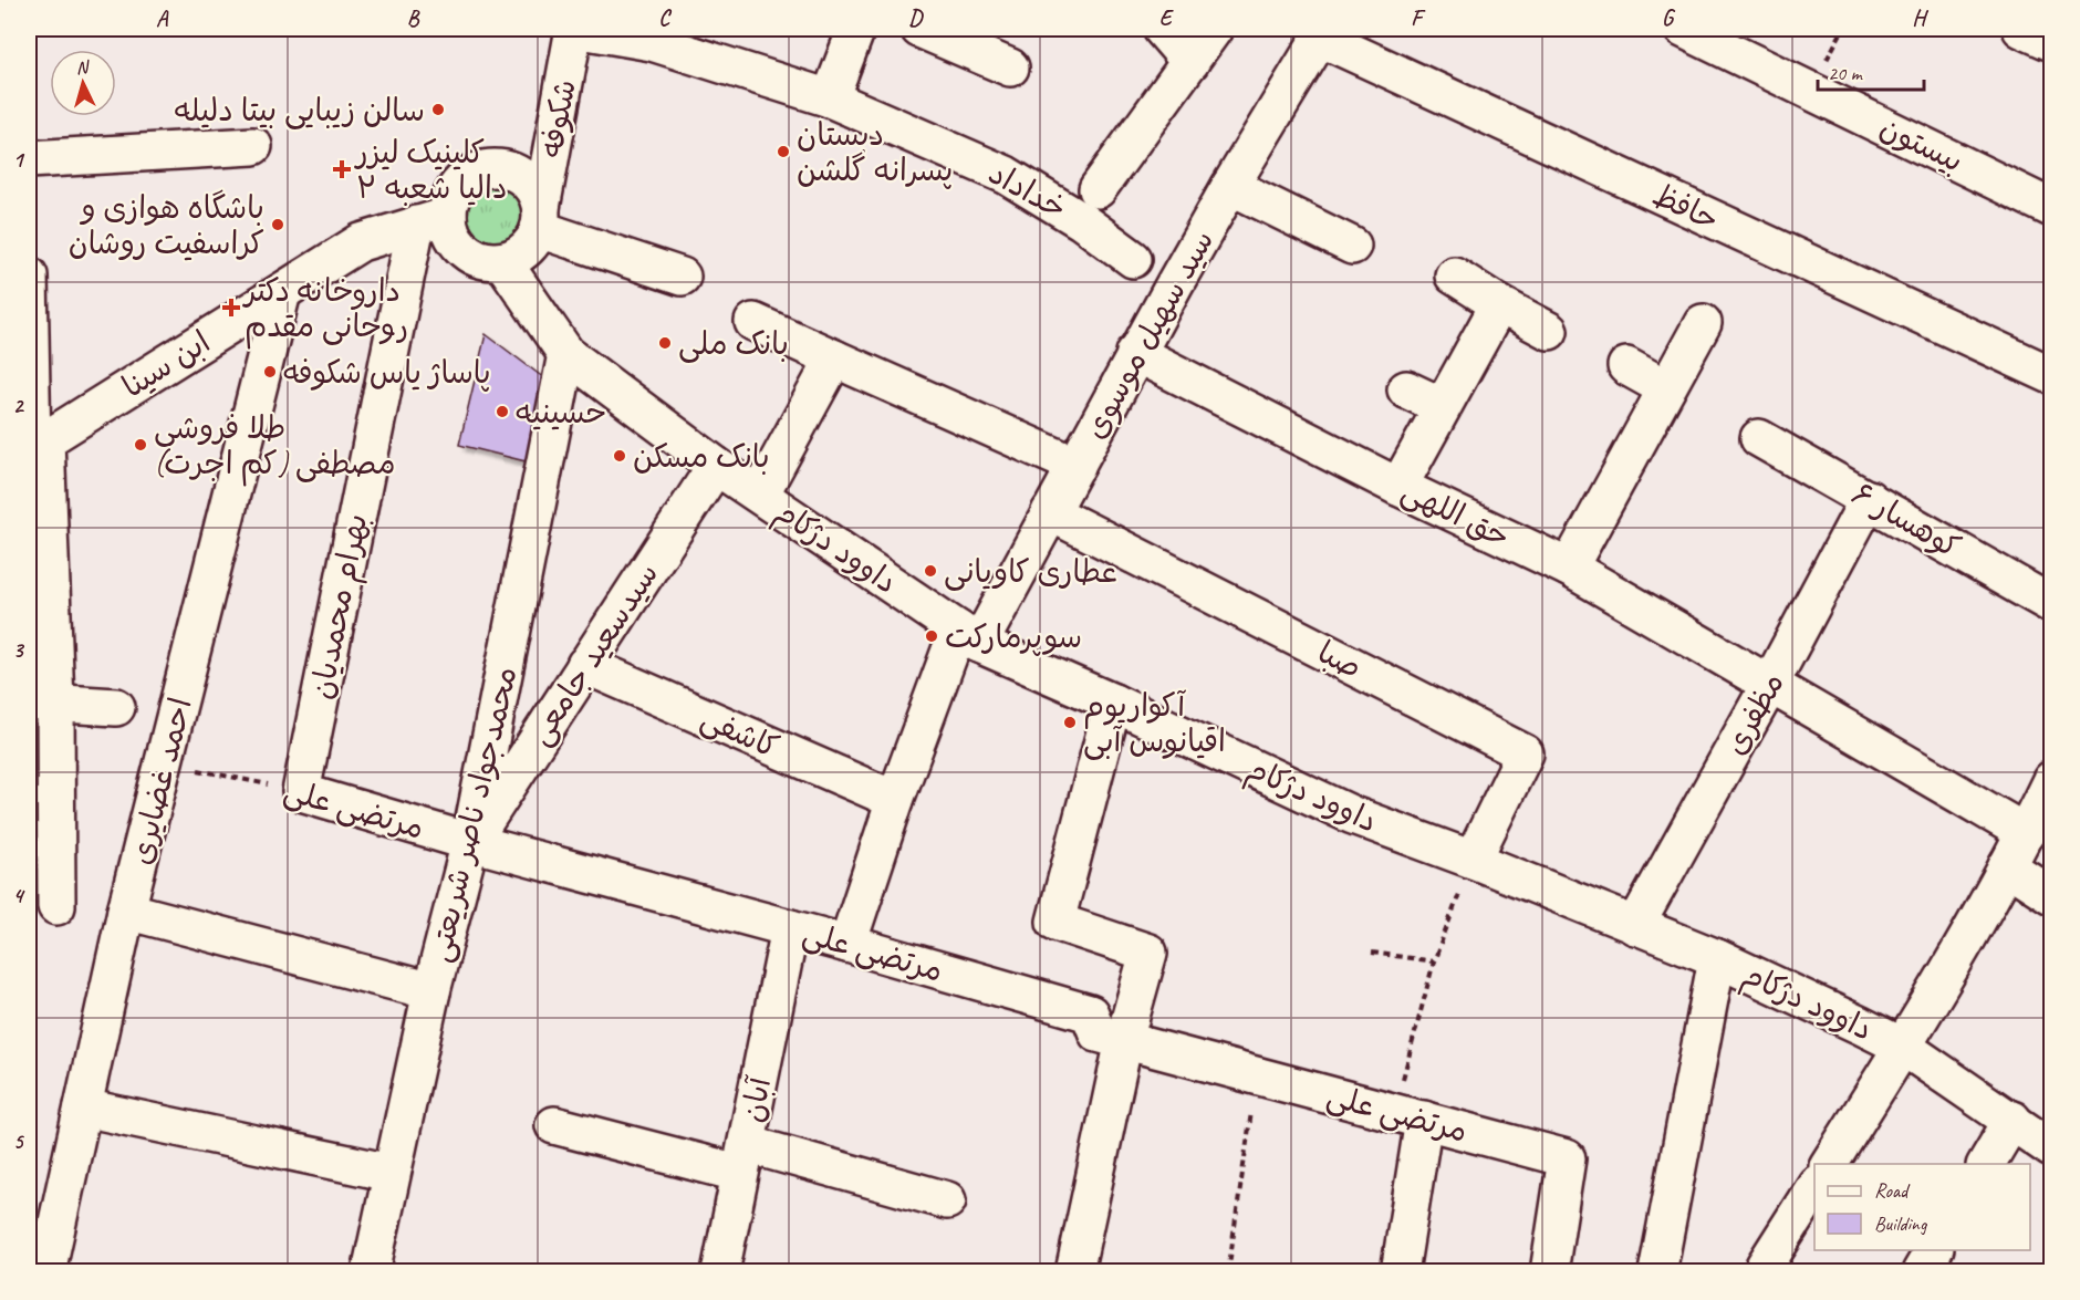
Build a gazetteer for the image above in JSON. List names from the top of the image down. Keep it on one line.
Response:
{"streets":{"street":["شکوفه","بیستون","خداداد","حافظ","سید سهیل موسوی","ابن سینا","حق اللهی","کوهسار ۶","داوود دژکام","بهرام محمدیان","سیدسعید جامعی","صبا","مظفری","کاشفی","احمد غضایری","مرتضی علی","محمدجواد ناصر شریعتی","آبان"]},"crossings":[["شکوفه","خداداد"],["شکوفه","ابن سینا"],["شکوفه","داوود دژکام"],["شکوفه","بهرام محمدیان"],["حافظ","سید سهیل موسوی"],["سید سهیل موسوی","حق اللهی"],["سید سهیل موسوی","داوود دژکام"],["سید سهیل موسوی","صبا"],["سید سهیل موسوی","کاشفی"],["سید سهیل موسوی","مرتضی علی"],["ابن سینا","داوود دژکام"],["ابن سینا","بهرام محمدیان"],["ابن سینا","احمد غضایری"],["حق اللهی","مظفری"],["کوهسار ۶","مظفری"],["داوود دژکام","بهرام محمدیان"],["داوود دژکام","سیدسعید جامعی"],["داوود دژکام","صبا"],["داوود دژکام","مظفری"],["داوود دژکام","محمدجواد ناصر شریعتی"],["بهرام محمدیان","مرتضی علی"],["سیدسعید جامعی","کاشفی"],["سیدسعید جامعی","مرتضی علی"],["سیدسعید جامعی","محمدجواد ناصر شریعتی"],["احمد غضایری","مرتضی علی"],["مرتضی علی","محمدجواد ناصر شریعتی"],["مرتضی علی","آبان"]],"places":{"other":["سالن زیبایی بیتا دلیله","دبستان پسرانه گلشن","باشگاه هوازی و کراسفیت روشان","بانک ملی","پاساژ یاس شکوفه","حسینیه","طلا فروشی مصطفی (کم اجرت)","بانک مسکن","عطاری کاویانی","سوپرمارکت","آکواریوم اقیانوس آبی"],"health":["کلینیک لیزر دالیا شعبه ۲","داروخانه دکتر روحانی مقدم"]},"legend":["Road","Building"],"scale_bar":"20 m","north":"top","grid":{"columns":["A","B","C","D","E","F","G","H"],"rows":["1","2","3","4","5"]}}
